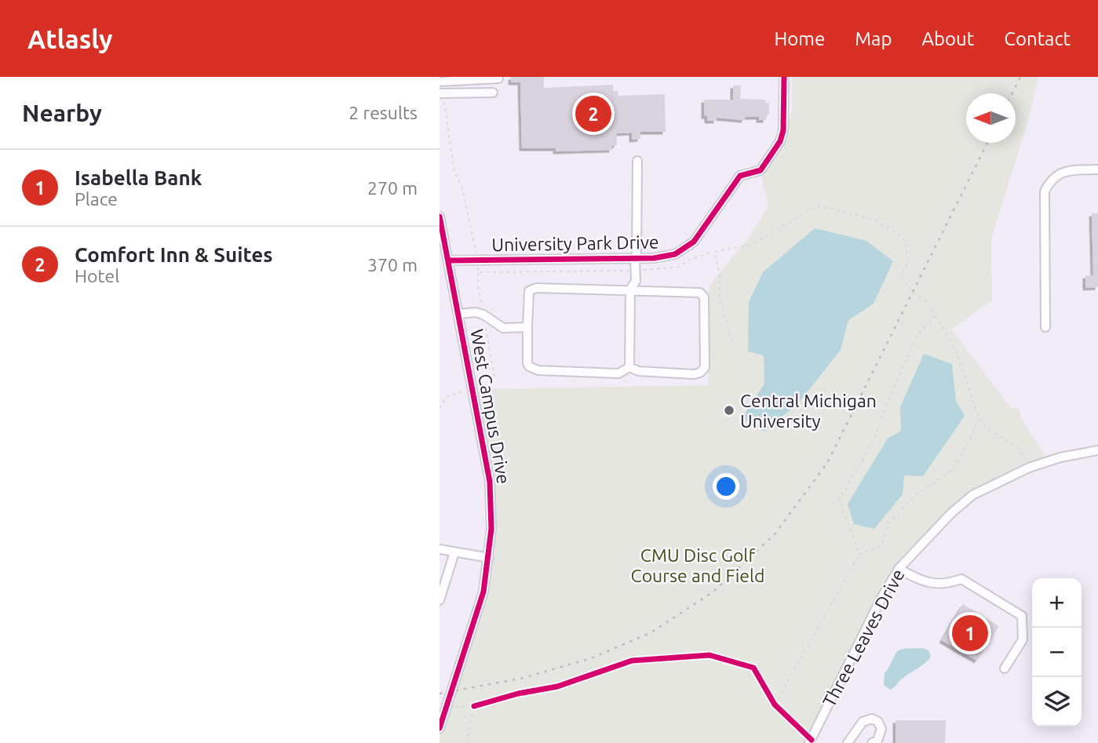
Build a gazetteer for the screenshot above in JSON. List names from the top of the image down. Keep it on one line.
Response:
{"streets":{"street":["University Park Drive","West Campus Drive","Three Leaves Drive"]},"crossings":[["University Park Drive","West Campus Drive"]],"parks":["CMU Disc Golf Course and Field"],"places":["Central Michigan University"],"north":"left","page":{"header":"Atlasly","nav":["Home","Map","About","Contact"],"heading":["Nearby","2 results"],"pins":["2","1"],"list":[{"mark":"1","name":"Isabella Bank","note":"Place","value":"270 m"},{"mark":"2","name":"Comfort Inn & Suites","note":"Hotel","value":"370 m"}],"map_buttons":["+","−"]}}
